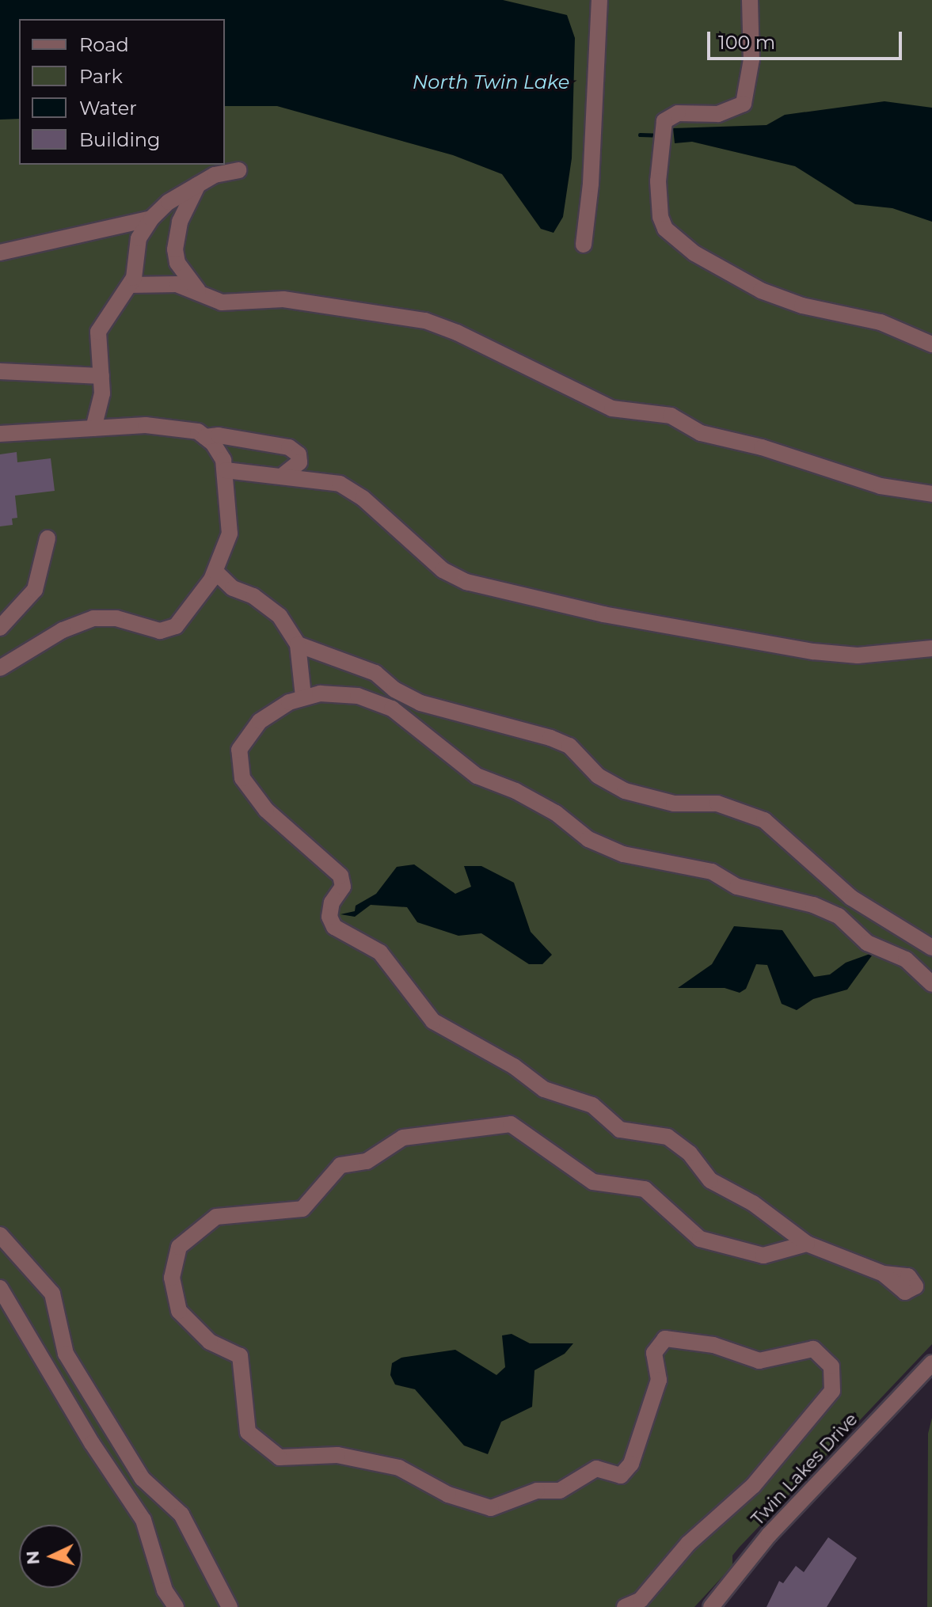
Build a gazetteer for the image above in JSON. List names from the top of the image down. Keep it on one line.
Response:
{"streets":{"street":["Twin Lakes Drive"]},"water":["North Twin Lake"],"legend":["Road","Park","Water","Building"],"scale_bar":"100 m","north":"left"}
